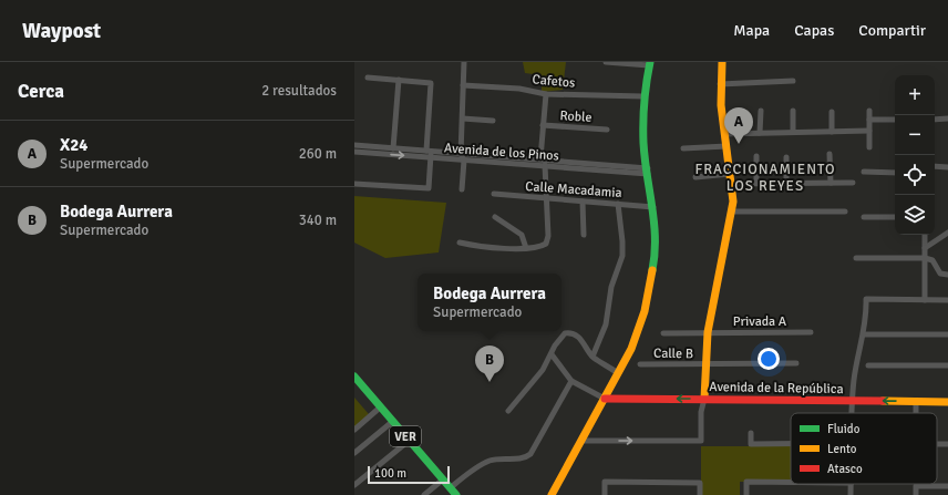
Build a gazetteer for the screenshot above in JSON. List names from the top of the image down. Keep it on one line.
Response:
{"streets":{"main road":["Avenida de la República","VER"],"street":["Cafetos","Roble","Avenida de los Pinos","Calle Macadamia","Privada A","Calle B"]},"one_way":["Avenida de la República"],"districts":["FRACCIONAMIENTO LOS REYES"],"legend":["Fluido","Lento","Atasco"],"scale_bar":"100 m","page":{"header":"Waypost","nav":["Mapa","Capas","Compartir"],"heading":["Cerca","2 resultados"],"map_buttons":["+","−"],"pins":["A","B"],"list":[{"mark":"A","name":"X24","note":"Supermercado","value":"260 m"},{"mark":"B","name":"Bodega Aurrera","note":"Supermercado","value":"340 m"}],"popup":["Bodega Aurrera","Supermercado"],"scale":"100 m"}}
